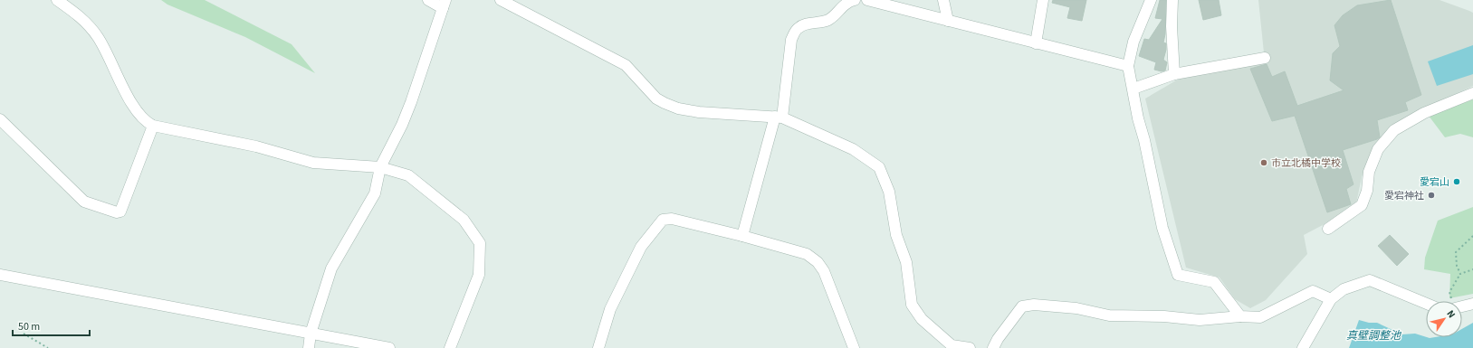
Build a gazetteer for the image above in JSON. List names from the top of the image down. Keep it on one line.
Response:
{"water":["真壁調整池"],"places":["市立北橘中学校","愛宕山","愛宕神社"],"scale_bar":"50 m","north":"top right"}
